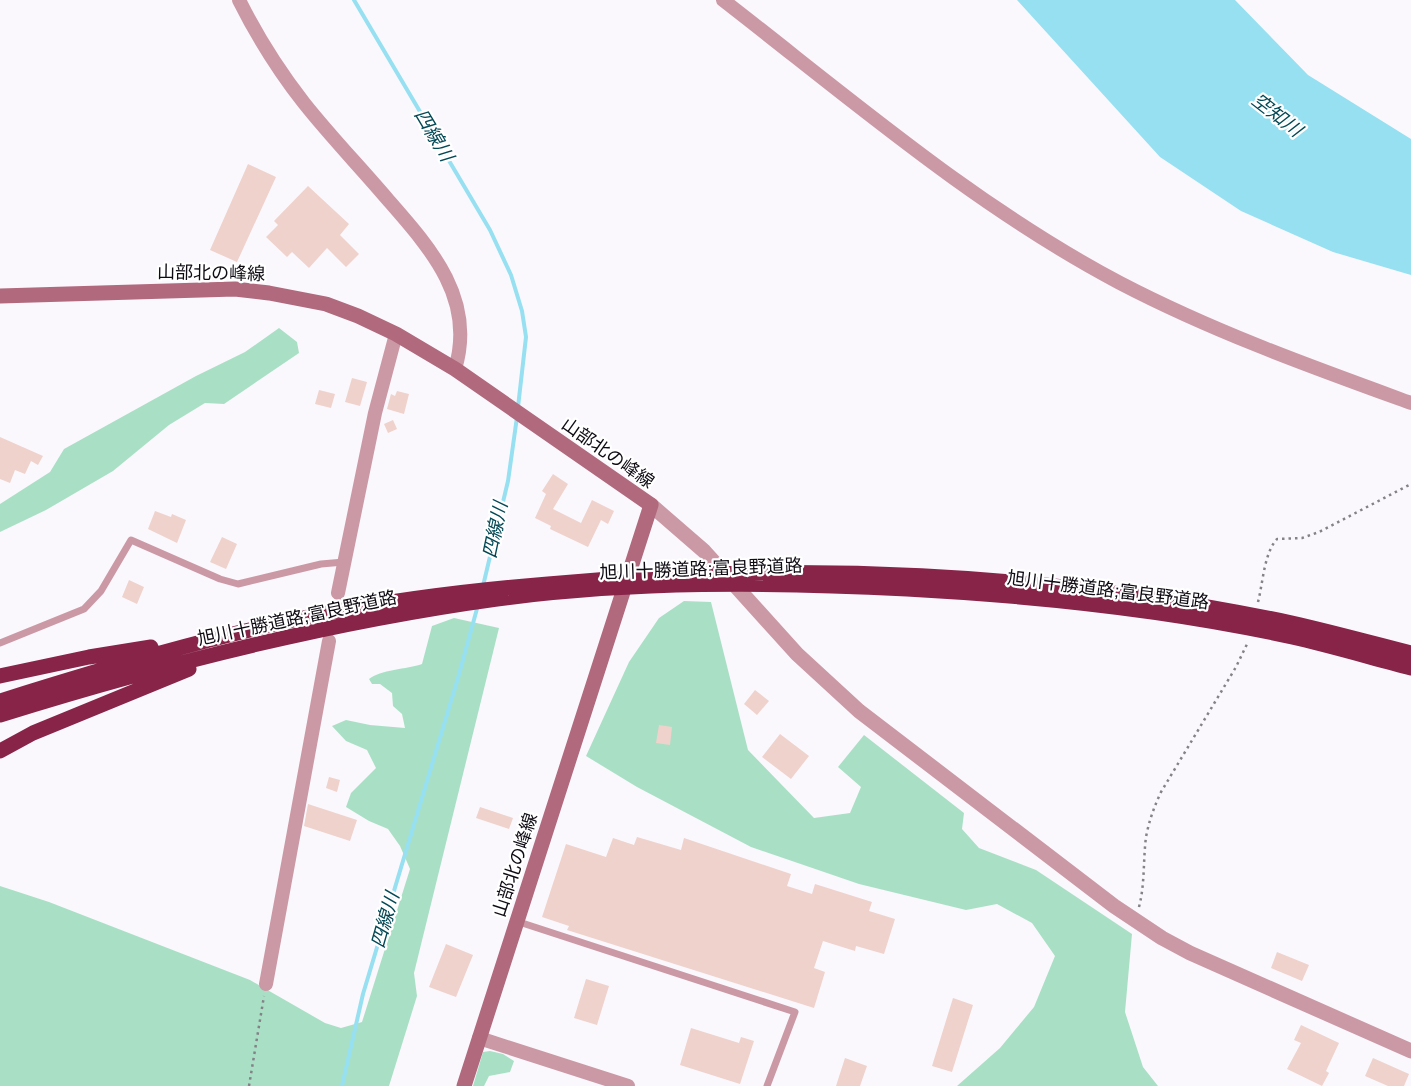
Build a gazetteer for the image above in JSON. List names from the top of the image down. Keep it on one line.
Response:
{"streets":{"highway":["旭川十勝道路;富良野道路"],"main road":["山部北の峰線"]},"water":["空知川","四線川"]}
